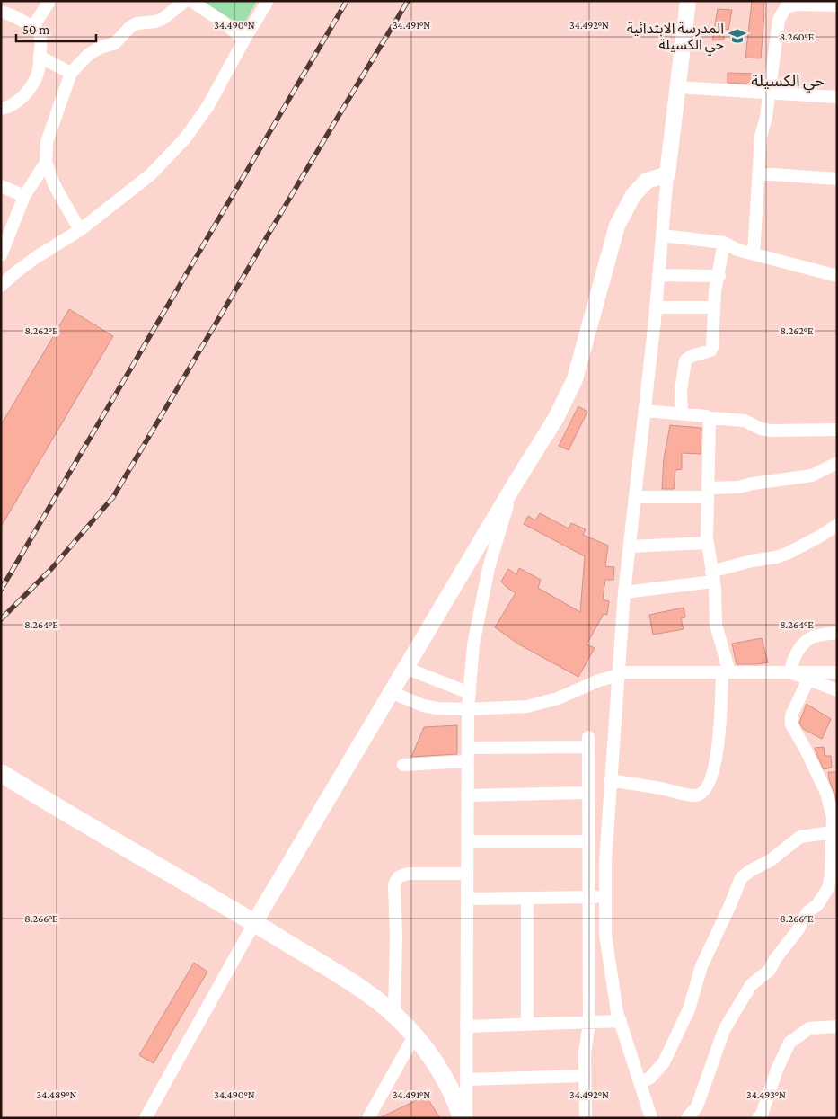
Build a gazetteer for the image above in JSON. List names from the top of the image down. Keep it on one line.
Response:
{"districts":["حي الكسيلة"],"places":{"school or university":["المدرسة الابتدائية حي الكسيلة"]},"scale_bar":"50 m","coordinates":["34.490°N","34.491°N","34.492°N","8.260°E","8.262°E","8.264°E","8.266°E","34.489°N","34.493°N"]}
